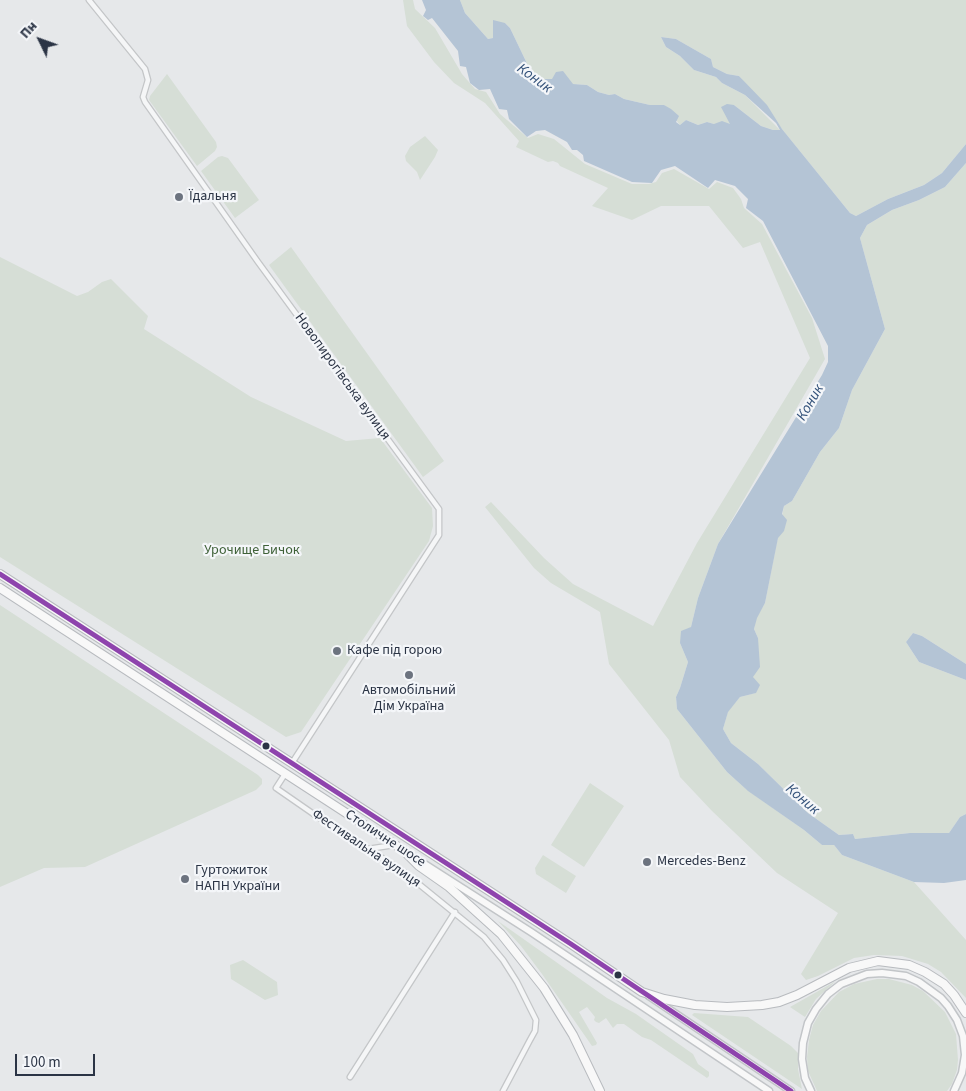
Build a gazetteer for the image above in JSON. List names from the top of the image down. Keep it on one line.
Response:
{"streets":{"highway":["Столичне шосе"],"street":["Новопирогівська вулиця","Фестивальна вулиця"]},"crossings":[["Новопирогівська вулиця","Столичне шосе"],["Столичне шосе","Фестивальна вулиця"]],"water":["Коник"],"parks":["Урочище Бичок"],"places":["Їдальня","Кафе під горою","Автомобільний Дім Україна","Mercedes-Benz","Гуртожиток НАПН України"],"scale_bar":"100 m","north":"top left"}
